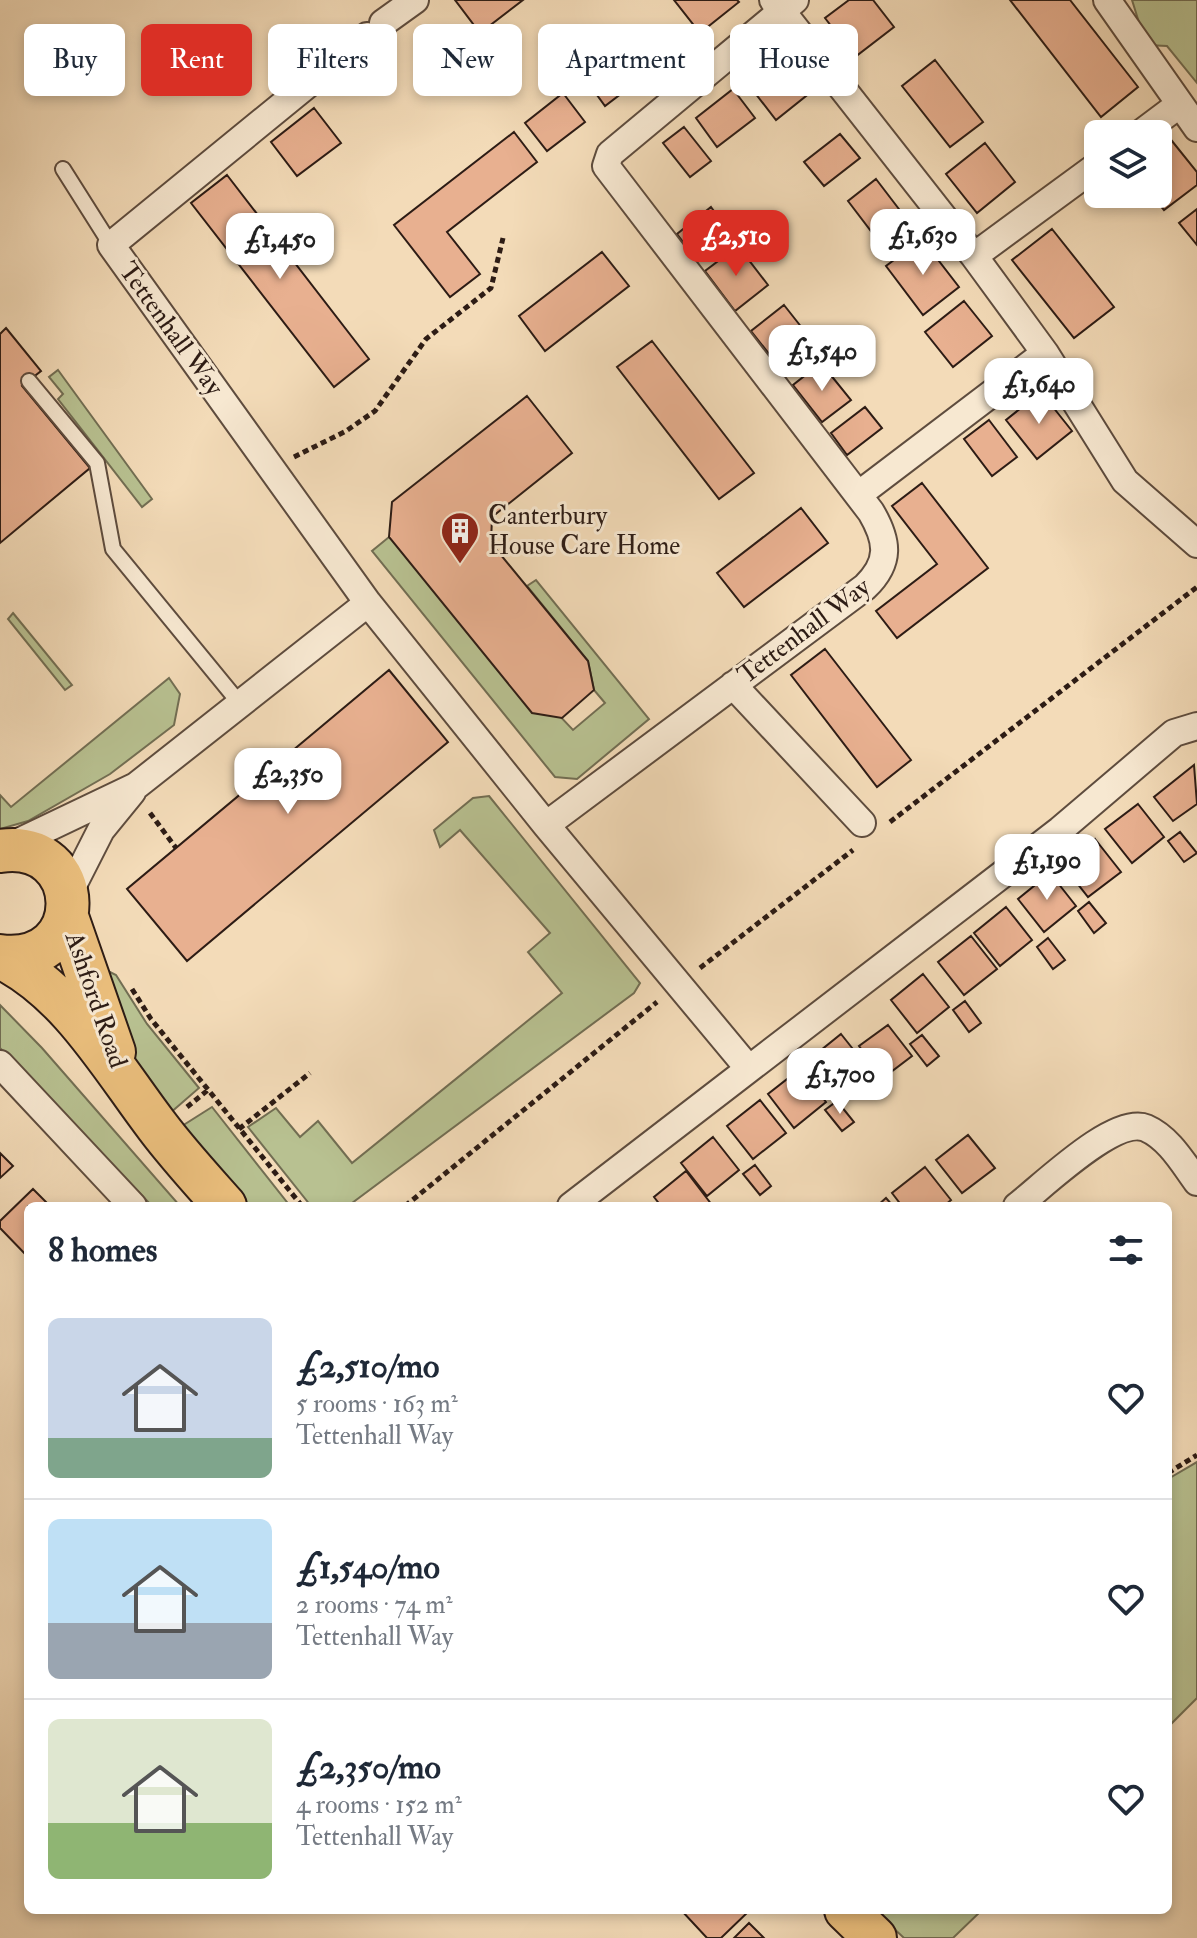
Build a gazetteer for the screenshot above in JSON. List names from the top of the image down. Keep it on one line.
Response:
{"streets":{"main road":["Ashford Road"],"street":["Tettenhall Way"]},"places":{"building":["Canterbury House Care Home"]},"page":{"chip":["Buy","Rent","Filters","New","Apartment","House"],"price":["£1,630","£2,510","£1,450","£1,540","£1,640","£2,350","£1,190","£1,700"],"heading":"8 homes","list":[{"name":"£2,510/mo","note":"5 rooms · 163 m² · Tettenhall Way"},{"name":"£1,540/mo","note":"2 rooms · 74 m² · Tettenhall Way"},{"name":"£2,350/mo","note":"4 rooms · 152 m² · Tettenhall Way"}]}}
